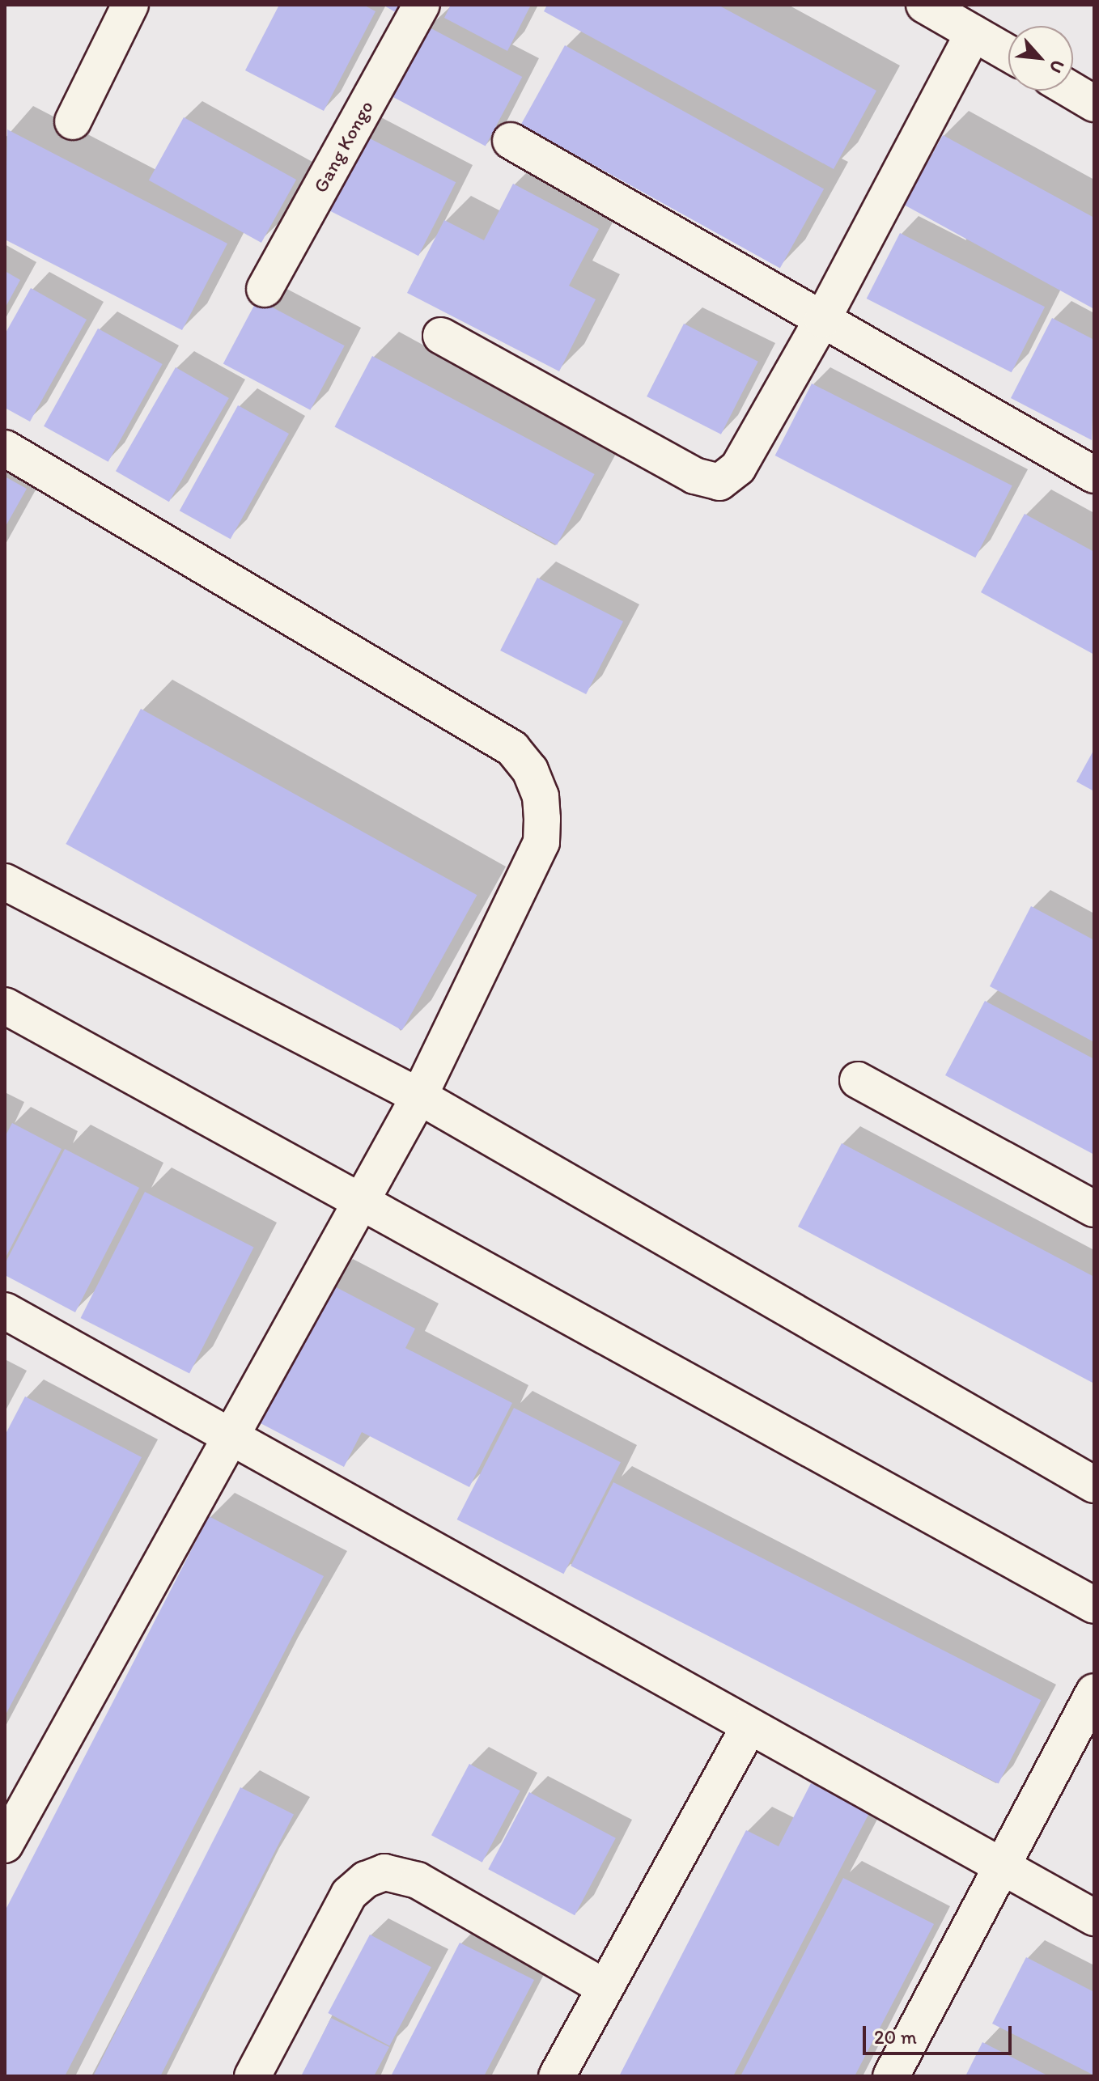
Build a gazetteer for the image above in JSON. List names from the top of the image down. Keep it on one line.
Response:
{"streets":{"street":["Gang Kongo"]},"scale_bar":"20 m","north":"bottom right"}
